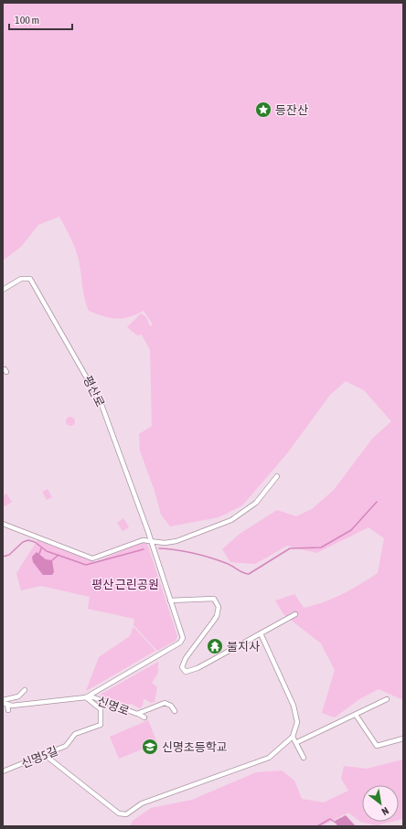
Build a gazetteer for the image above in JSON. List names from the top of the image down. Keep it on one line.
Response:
{"streets":{"street":["평산로","신명로","신명5길"]},"crossings":[["신명로","신명5길"]],"parks":["평산 근린공원"],"places":{"place":["등잔산"],"temple":["불지사"],"school or university":["신명초등학교"]},"scale_bar":"100 m","north":"bottom right"}
